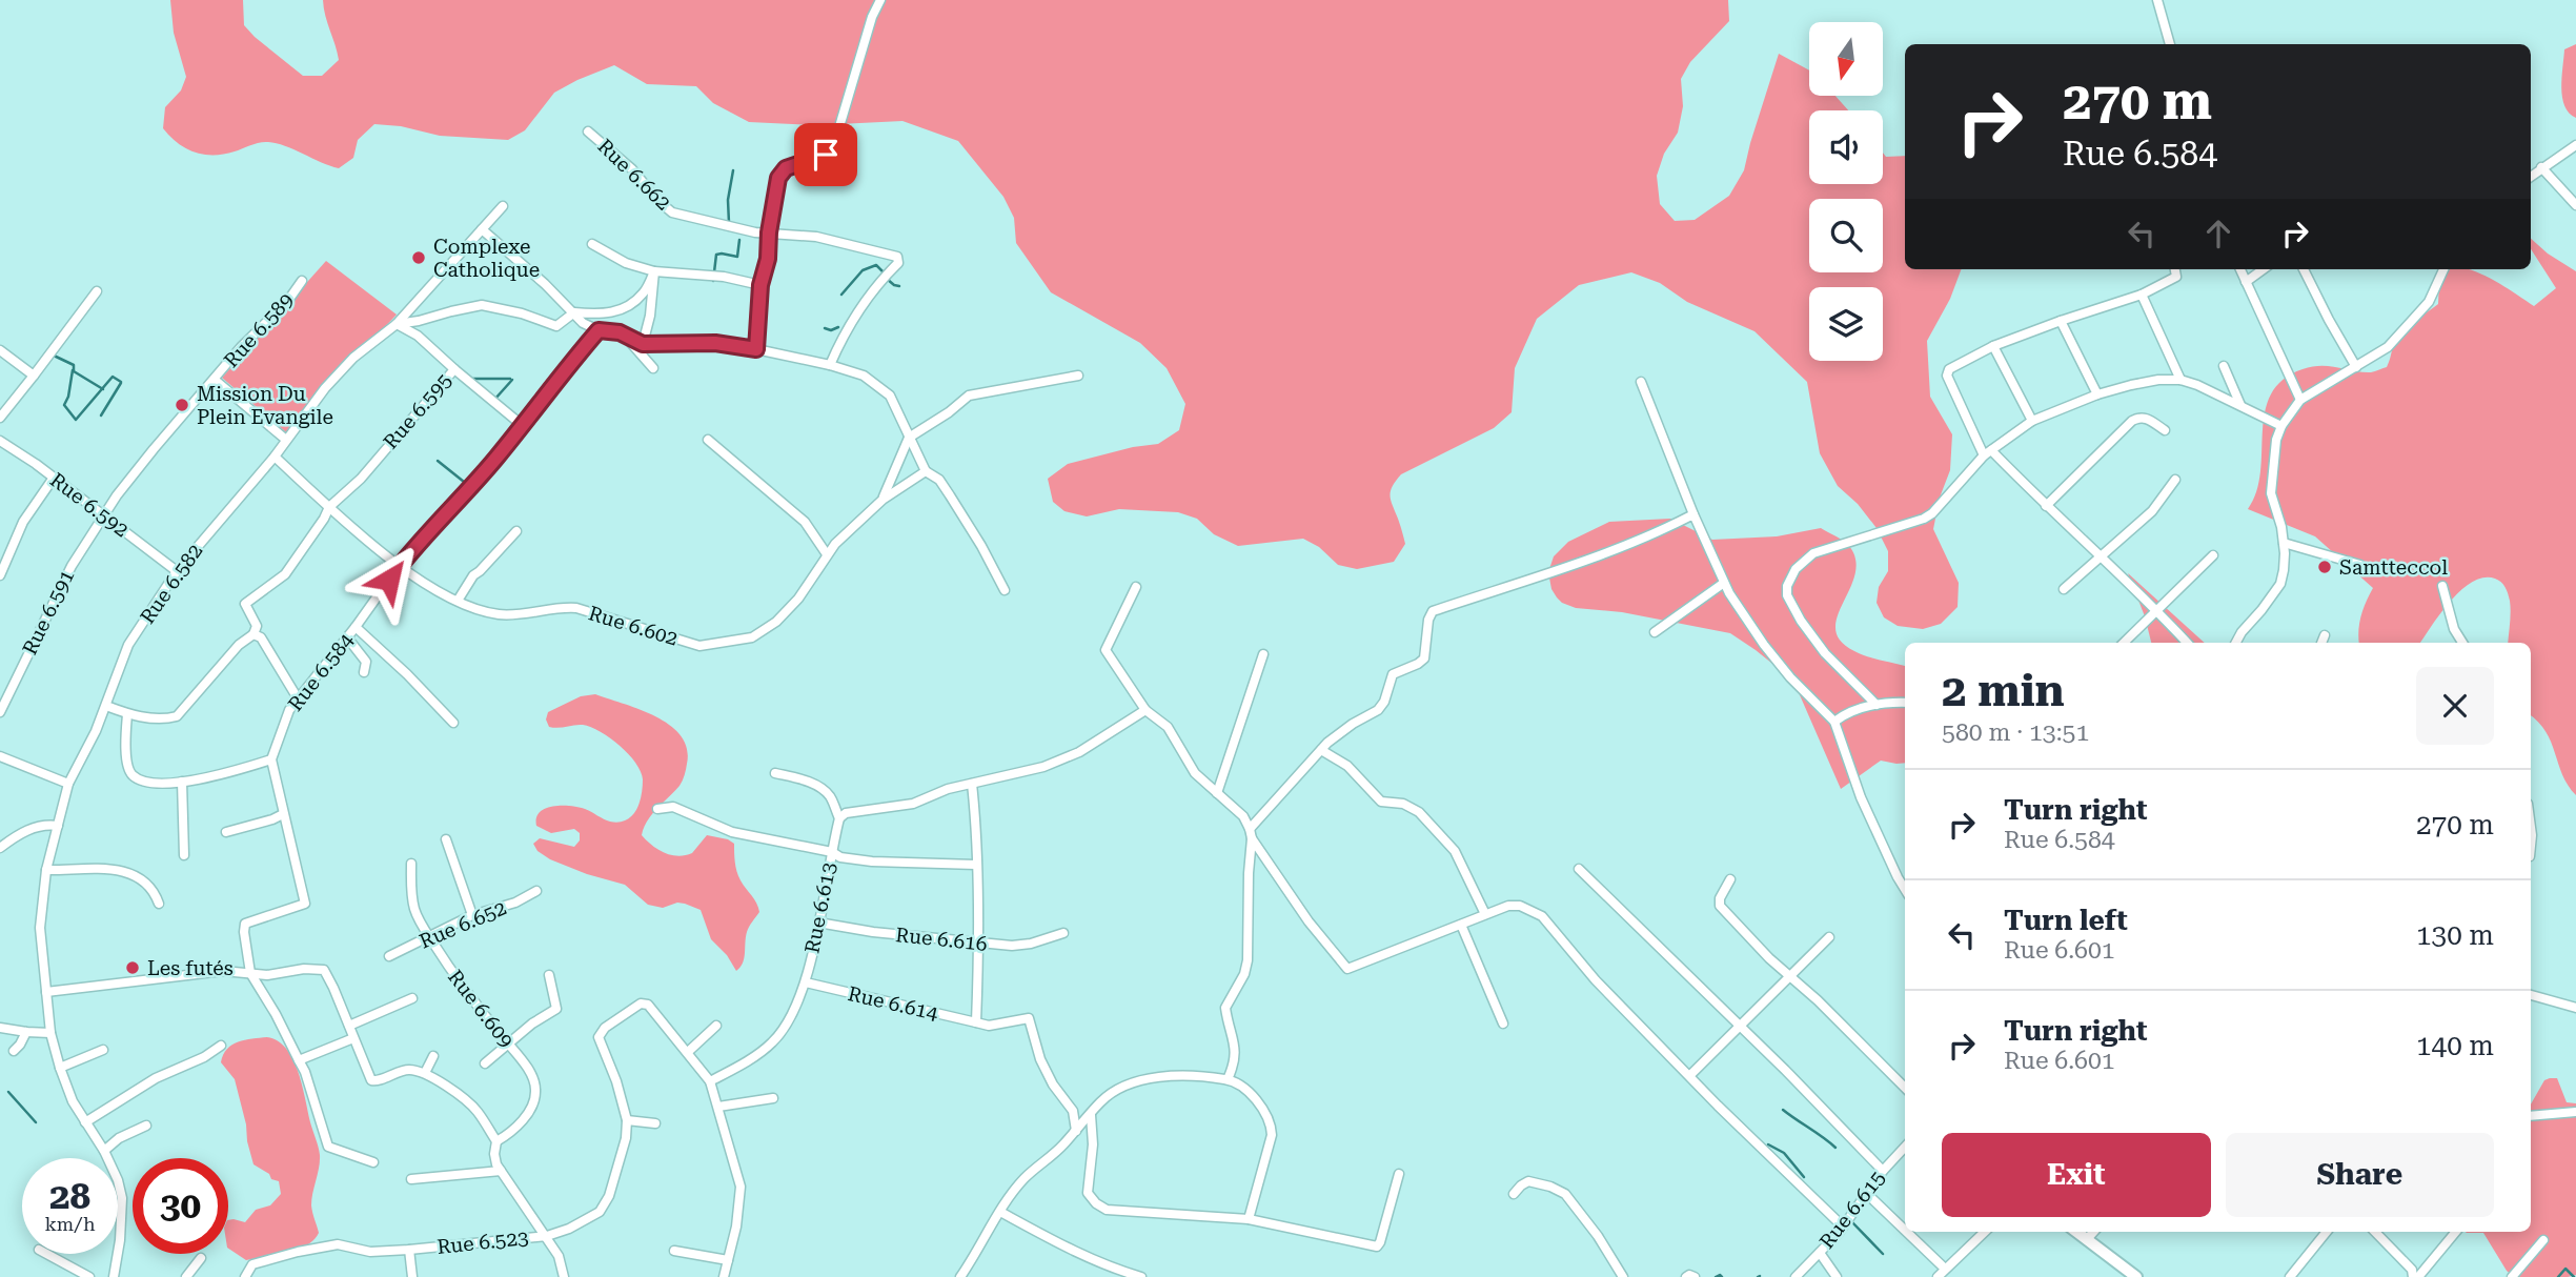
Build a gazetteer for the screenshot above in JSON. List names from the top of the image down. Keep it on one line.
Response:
{"streets":{"street":["Rue 6.662","Rue 6.589","Rue 6.595","Rue 6.592","Rue 6.582","Rue 6.591","Rue 6.602","Rue 6.584","Rue 6.613","Rue 6.652","Rue 6.616","Rue 6.614","Rue 6.609","Rue 6.615","Rue 6.523"]},"crossings":[["Rue 6.589","Rue 6.592"],["Rue 6.589","Rue 6.591"],["Rue 6.595","Rue 6.582"],["Rue 6.595","Rue 6.602"],["Rue 6.592","Rue 6.582"],["Rue 6.592","Rue 6.591"],["Rue 6.582","Rue 6.602"],["Rue 6.602","Rue 6.584"],["Rue 6.613","Rue 6.616"],["Rue 6.613","Rue 6.614"],["Rue 6.652","Rue 6.609"]],"places":["Complexe Catholique","Mission Du Plein Evangile","Samtteccol","Les futés"],"north":"bottom","page":{"turn":["270 m","Rue 6.584"],"heading":["2 min","580 m · 13:51"],"list":[{"name":"Turn right","note":"Rue 6.584","value":"270 m"},{"name":"Turn left","note":"Rue 6.601","value":"130 m"},{"name":"Turn right","note":"Rue 6.601","value":"140 m"}],"buttons":["Exit","Share"],"speed":"28 km/h","limit":"30"}}
